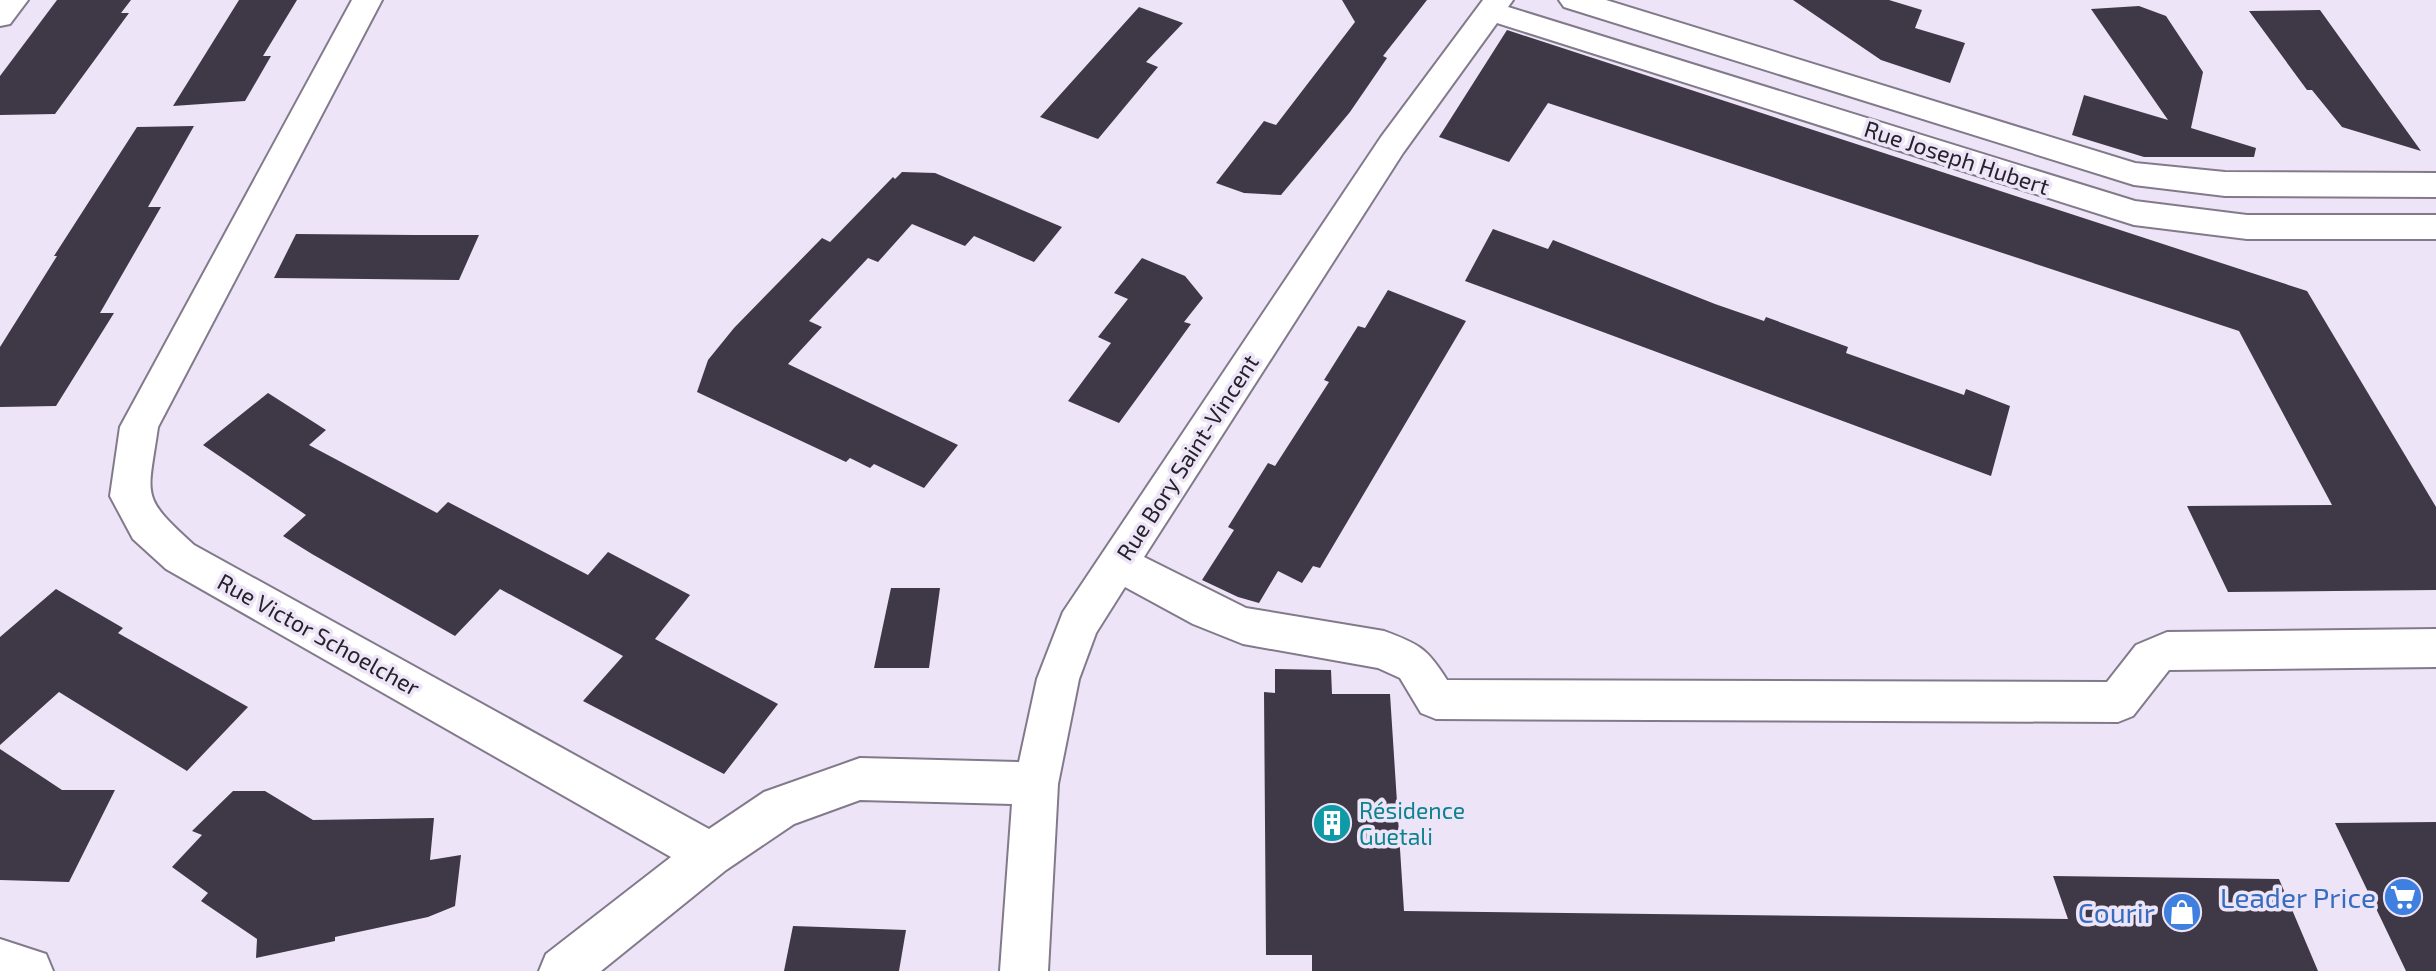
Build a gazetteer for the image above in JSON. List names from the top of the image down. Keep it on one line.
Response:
{"streets":{"street":["Rue Joseph Hubert","Rue Bory Saint-Vincent","Rue Victor Schoelcher"]},"crossings":[["Rue Joseph Hubert","Rue Bory Saint-Vincent"]],"places":{"building":["Résidence Guetali"],"supermarket":["Leader Price"],"shop":["Courir"]}}
